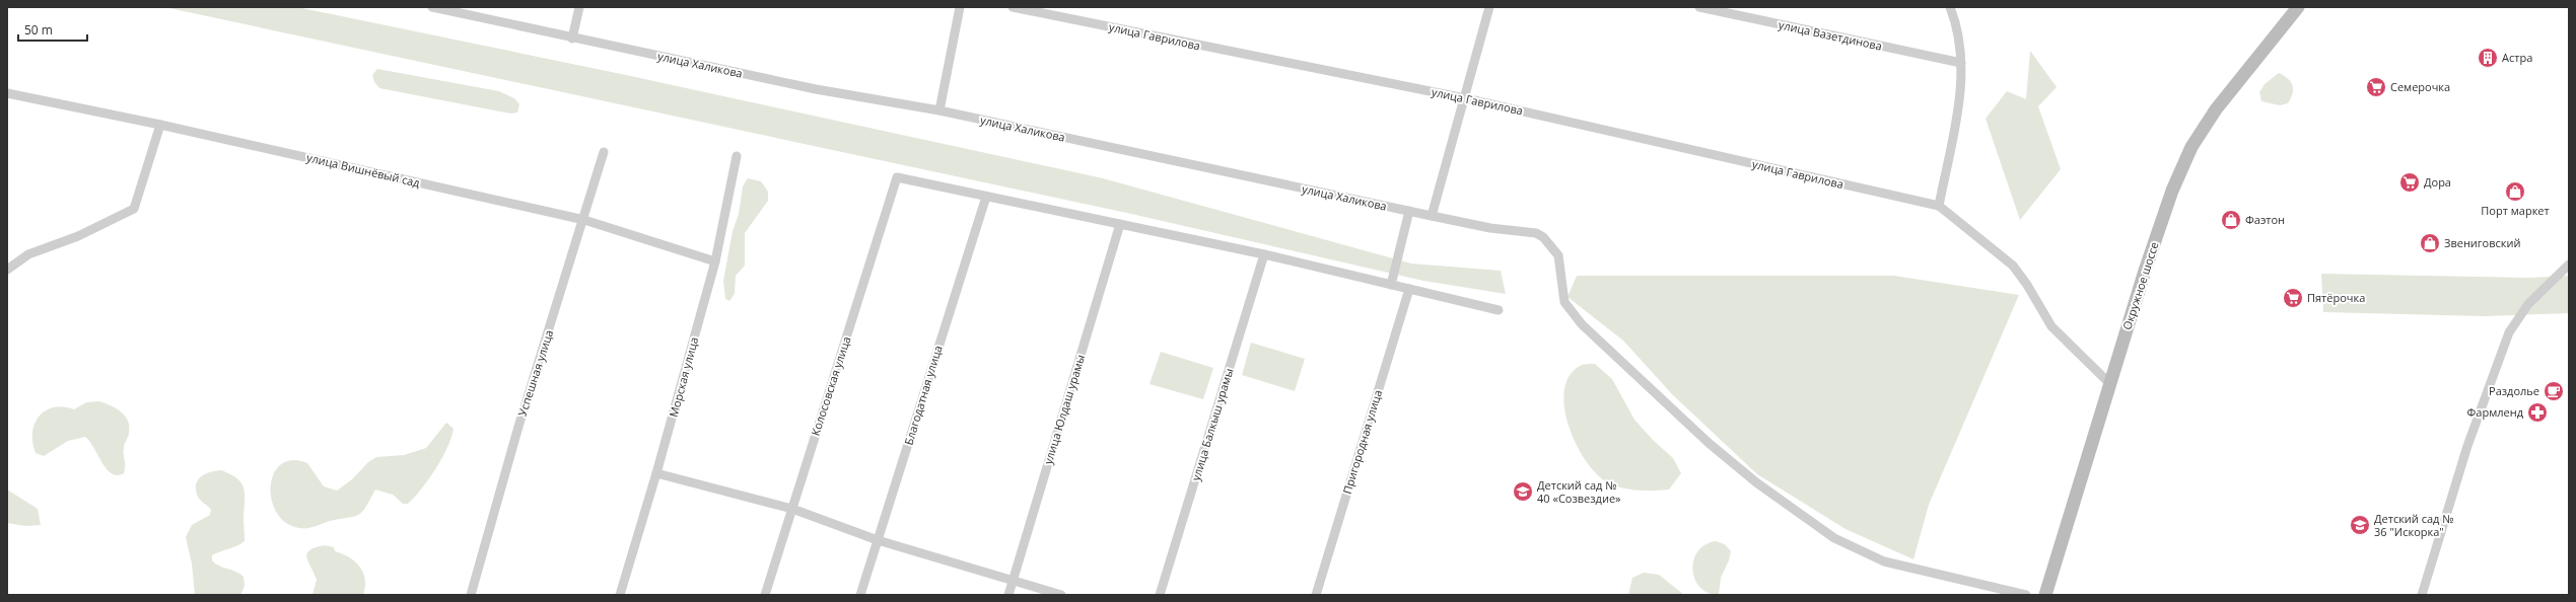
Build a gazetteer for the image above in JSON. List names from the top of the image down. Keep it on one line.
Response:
{"streets":{"street":["улица Вазетдинова","улица Гаврилова","улица Халикова","улица Вишнёвый сад","Окружное шоссе","Успешная улица","Морская улица","Колосовская улица","Благодатная улица","улица Юлдаш урамы","улица Балкыш урамы","Пригородная улица"]},"crossings":[["улица Вишнёвый сад","Успешная улица"],["улица Вишнёвый сад","Морская улица"],["Колосовская улица","Благодатная улица"]],"places":{"building":["Астра"],"supermarket":["Семерочка","Дора","Пятёрочка"],"shop":["Порт маркет","Фаэтон","Звениговский"],"cafe":["Раздолье"],"pharmacy":["Фармленд"],"school or university":["Детский сад № 40 «Созвездие»","Детский сад № 36 \"Искорка\""]},"scale_bar":"50 m"}
